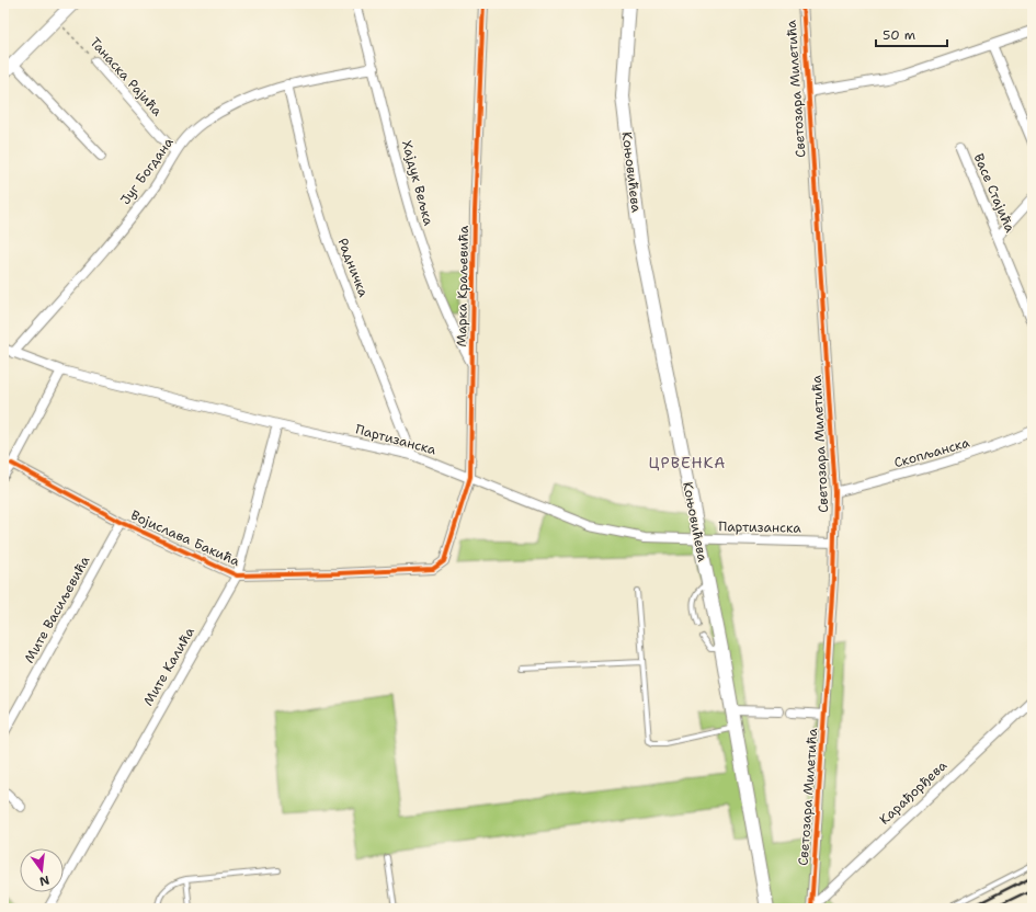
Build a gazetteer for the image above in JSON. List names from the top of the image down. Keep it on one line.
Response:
{"streets":{"main road":["Коњовићева"],"street":["Танаска Рајића","Светозара Милетића","Југ Богдана","Хајдук Вељка","Васе Стајића","Радничка","Марка Краљевића","Партизанска","Скопљанска","Војислава Бакића","Мите Васиљевића","Мите Калића","Карађорђева"]},"crossings":[["Танаска Рајића","Југ Богдана"],["Светозара Милетића","Партизанска"],["Светозара Милетића","Скопљанска"],["Светозара Милетића","Карађорђева"],["Југ Богдана","Хајдук Вељка"],["Југ Богдана","Радничка"],["Југ Богдана","Партизанска"],["Коњовићева","Партизанска"],["Хајдук Вељка","Марка Краљевића"],["Радничка","Партизанска"],["Марка Краљевића","Партизанска"],["Марка Краљевића","Војислава Бакића"],["Партизанска","Мите Калића"],["Војислава Бакића","Мите Васиљевића"],["Војислава Бакића","Мите Калића"]],"districts":["ЦРВЕНКА"],"scale_bar":"50 m","north":"bottom"}
